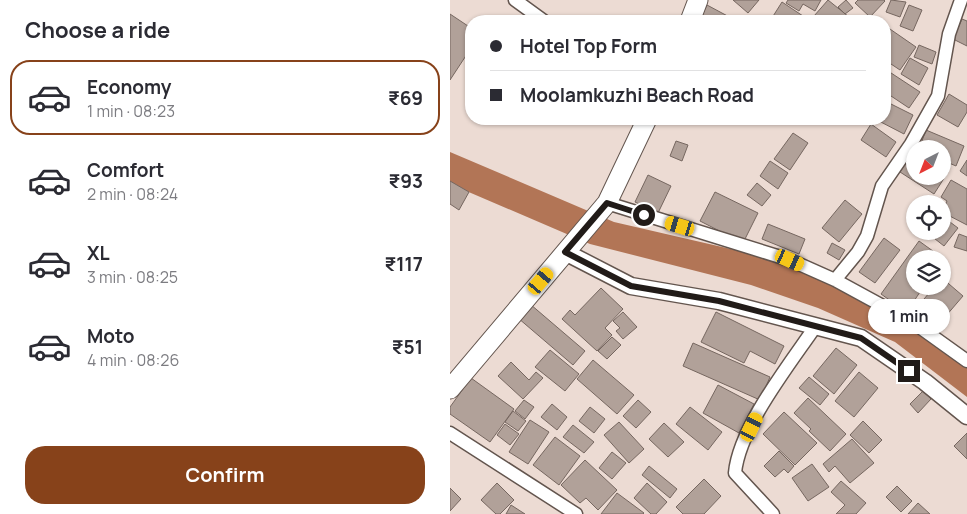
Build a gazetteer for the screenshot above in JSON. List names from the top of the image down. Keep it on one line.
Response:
{"north":"bottom left","page":{"heading":"Choose a ride","banner":["Hotel Top Form","Moolamkuzhi Beach Road"],"list":[{"name":"Economy","note":"1 min · 08:23","value":"₹69"},{"name":"Comfort","note":"2 min · 08:24","value":"₹93"},{"name":"XL","note":"3 min · 08:25","value":"₹117"},{"name":"Moto","note":"4 min · 08:26","value":"₹51"}],"bubble":"1 min","buttons":"Confirm"}}
